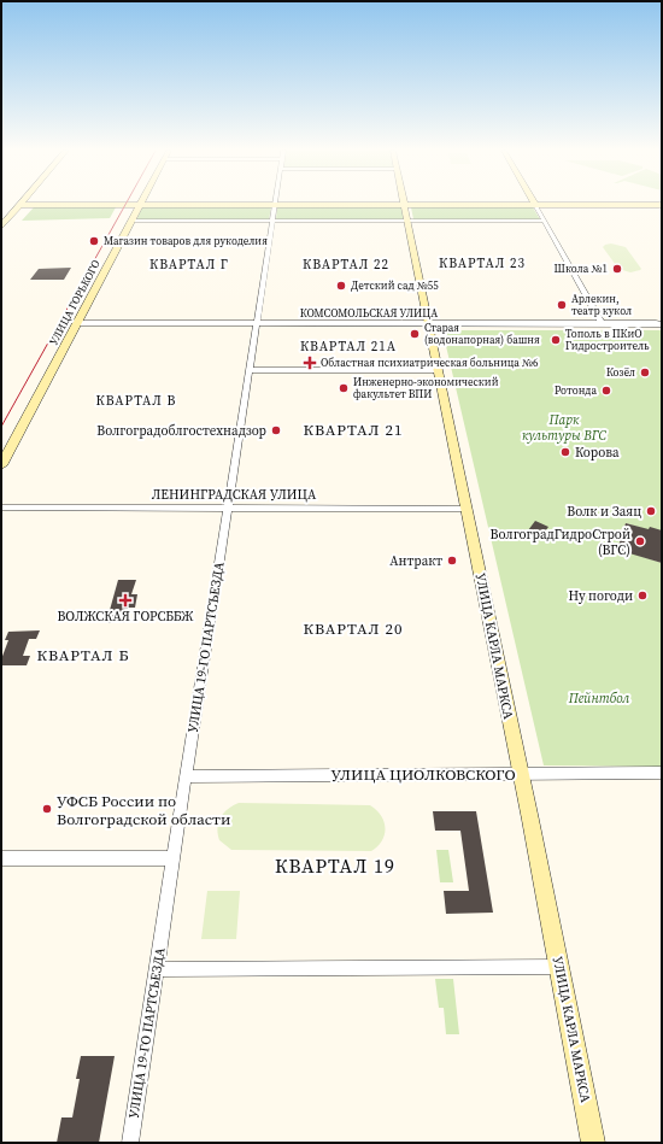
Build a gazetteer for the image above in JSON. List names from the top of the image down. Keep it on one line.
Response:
{"streets":{"street":["УЛИЦА ГОРЬКОГО","КОМСОМОЛЬСКАЯ УЛИЦА","ЛЕНИНГРАДСКАЯ УЛИЦА","УЛИЦА КАРЛА МАРКСА","УЛИЦА 19-ГО ПАРТСЪЕЗДА","УЛИЦА ЦИОЛКОВСКОГО"]},"crossings":[["УЛИЦА ГОРЬКОГО","КОМСОМОЛЬСКАЯ УЛИЦА"],["КОМСОМОЛЬСКАЯ УЛИЦА","УЛИЦА КАРЛА МАРКСА"],["КОМСОМОЛЬСКАЯ УЛИЦА","УЛИЦА 19-ГО ПАРТСЪЕЗДА"],["ЛЕНИНГРАДСКАЯ УЛИЦА","УЛИЦА КАРЛА МАРКСА"],["ЛЕНИНГРАДСКАЯ УЛИЦА","УЛИЦА 19-ГО ПАРТСЪЕЗДА"],["УЛИЦА КАРЛА МАРКСА","УЛИЦА ЦИОЛКОВСКОГО"],["УЛИЦА 19-ГО ПАРТСЪЕЗДА","УЛИЦА ЦИОЛКОВСКОГО"]],"districts":["КВАРТАЛ 23","КВАРТАЛ Г","КВАРТАЛ 22","КВАРТАЛ 21А","КВАРТАЛ В","КВАРТАЛ 21","КВАРТАЛ 20","КВАРТАЛ Б","КВАРТАЛ 19"],"parks":["Парк культуры ВГС","Пейнтбол"],"places":{"other":["Магазин товаров для рукоделия","Школа №1","Детский сад №55","Арлекин, театр кукол","Старая (водонапорная) башня","Тополь в ПКиО Гидростроитель","Козёл","Инженерно-экономический факультет ВПИ","Ротонда","Волгоградоблгостехнадзор","Корова","Волк и Заяц","ВолгоградГидроСтрой (ВГС)","Антракт","Ну погоди","УФСБ России по Волгоградской области"],"health":["Областная психиатрическая больница №6","ВОЛЖСКАЯ ГОРСББЖ"]}}
